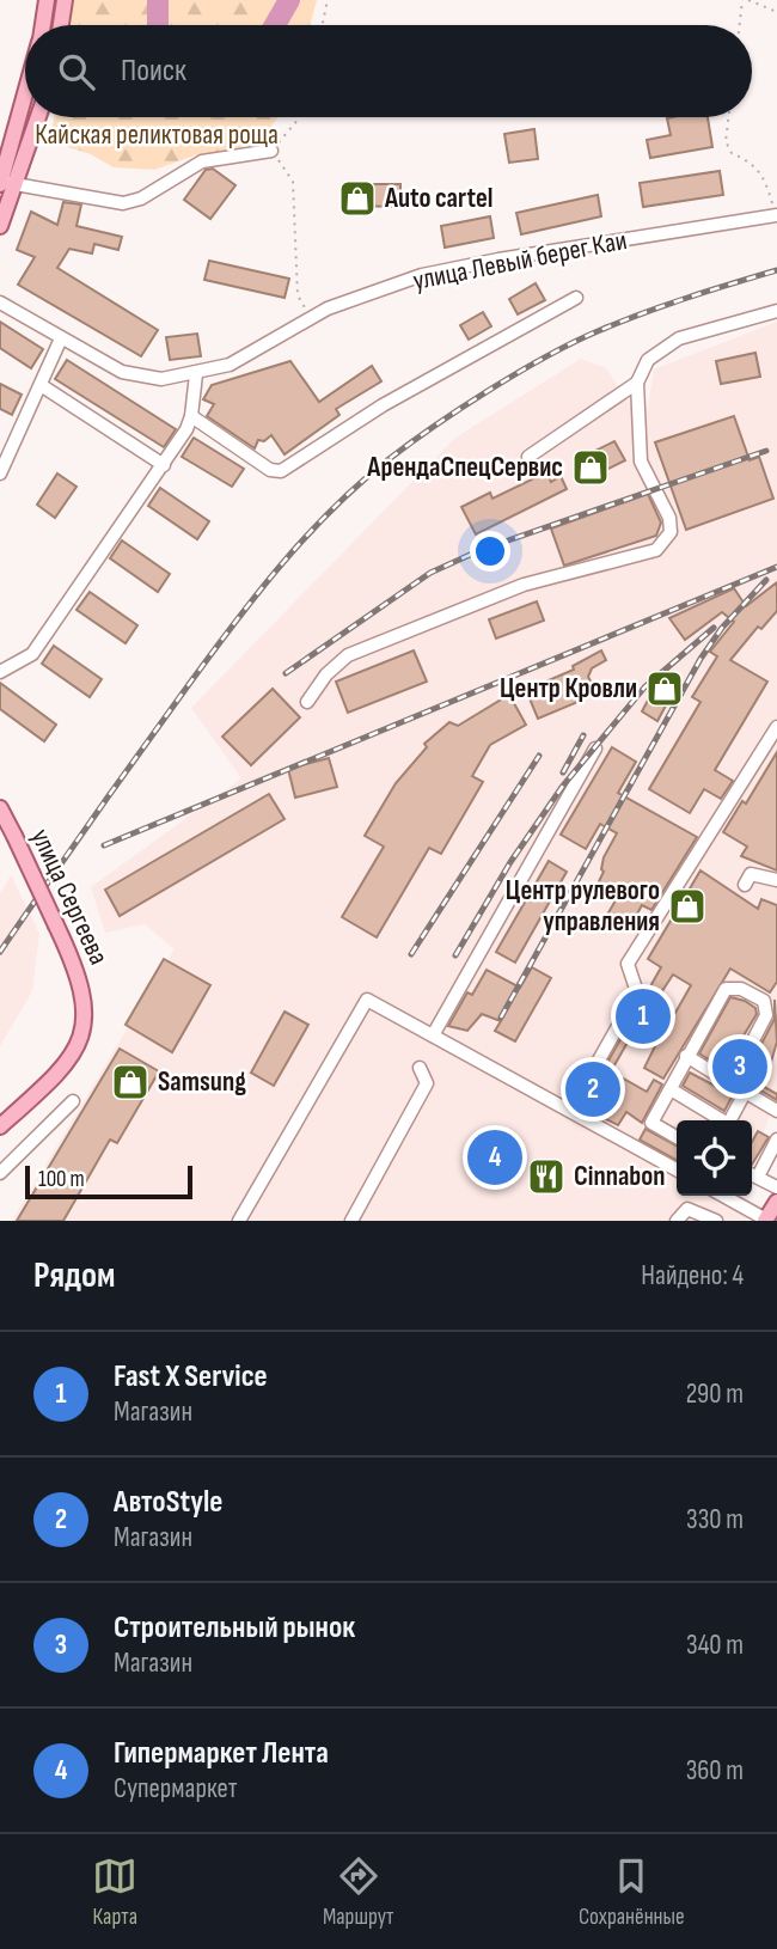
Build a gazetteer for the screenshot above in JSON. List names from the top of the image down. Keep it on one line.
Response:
{"streets":{"main road":["улица Сергеева"],"street":["улица Левый берег Каи"]},"parks":["Кайская реликтовая роща"],"places":{"shop":["Auto cartel","АрендаСпецСервис","Центр Кровли","Центр рулевого управления","Samsung"],"restaurant":["Cinnabon"]},"scale_bar":"100 m","page":{"search":"Поиск","pins":["1","3","2","4"],"scale":"100 m","heading":["Рядом","Найдено: 4"],"list":[{"mark":"1","name":"Fast X Service","note":"Магазин","value":"290 m"},{"mark":"2","name":"АвтоStyle","note":"Магазин","value":"330 m"},{"mark":"3","name":"Строительный рынок","note":"Магазин","value":"340 m"},{"mark":"4","name":"Гипермаркет Лента","note":"Супермаркет","value":"360 m"}],"nav":["Карта","Маршрут","Сохранённые"]}}
